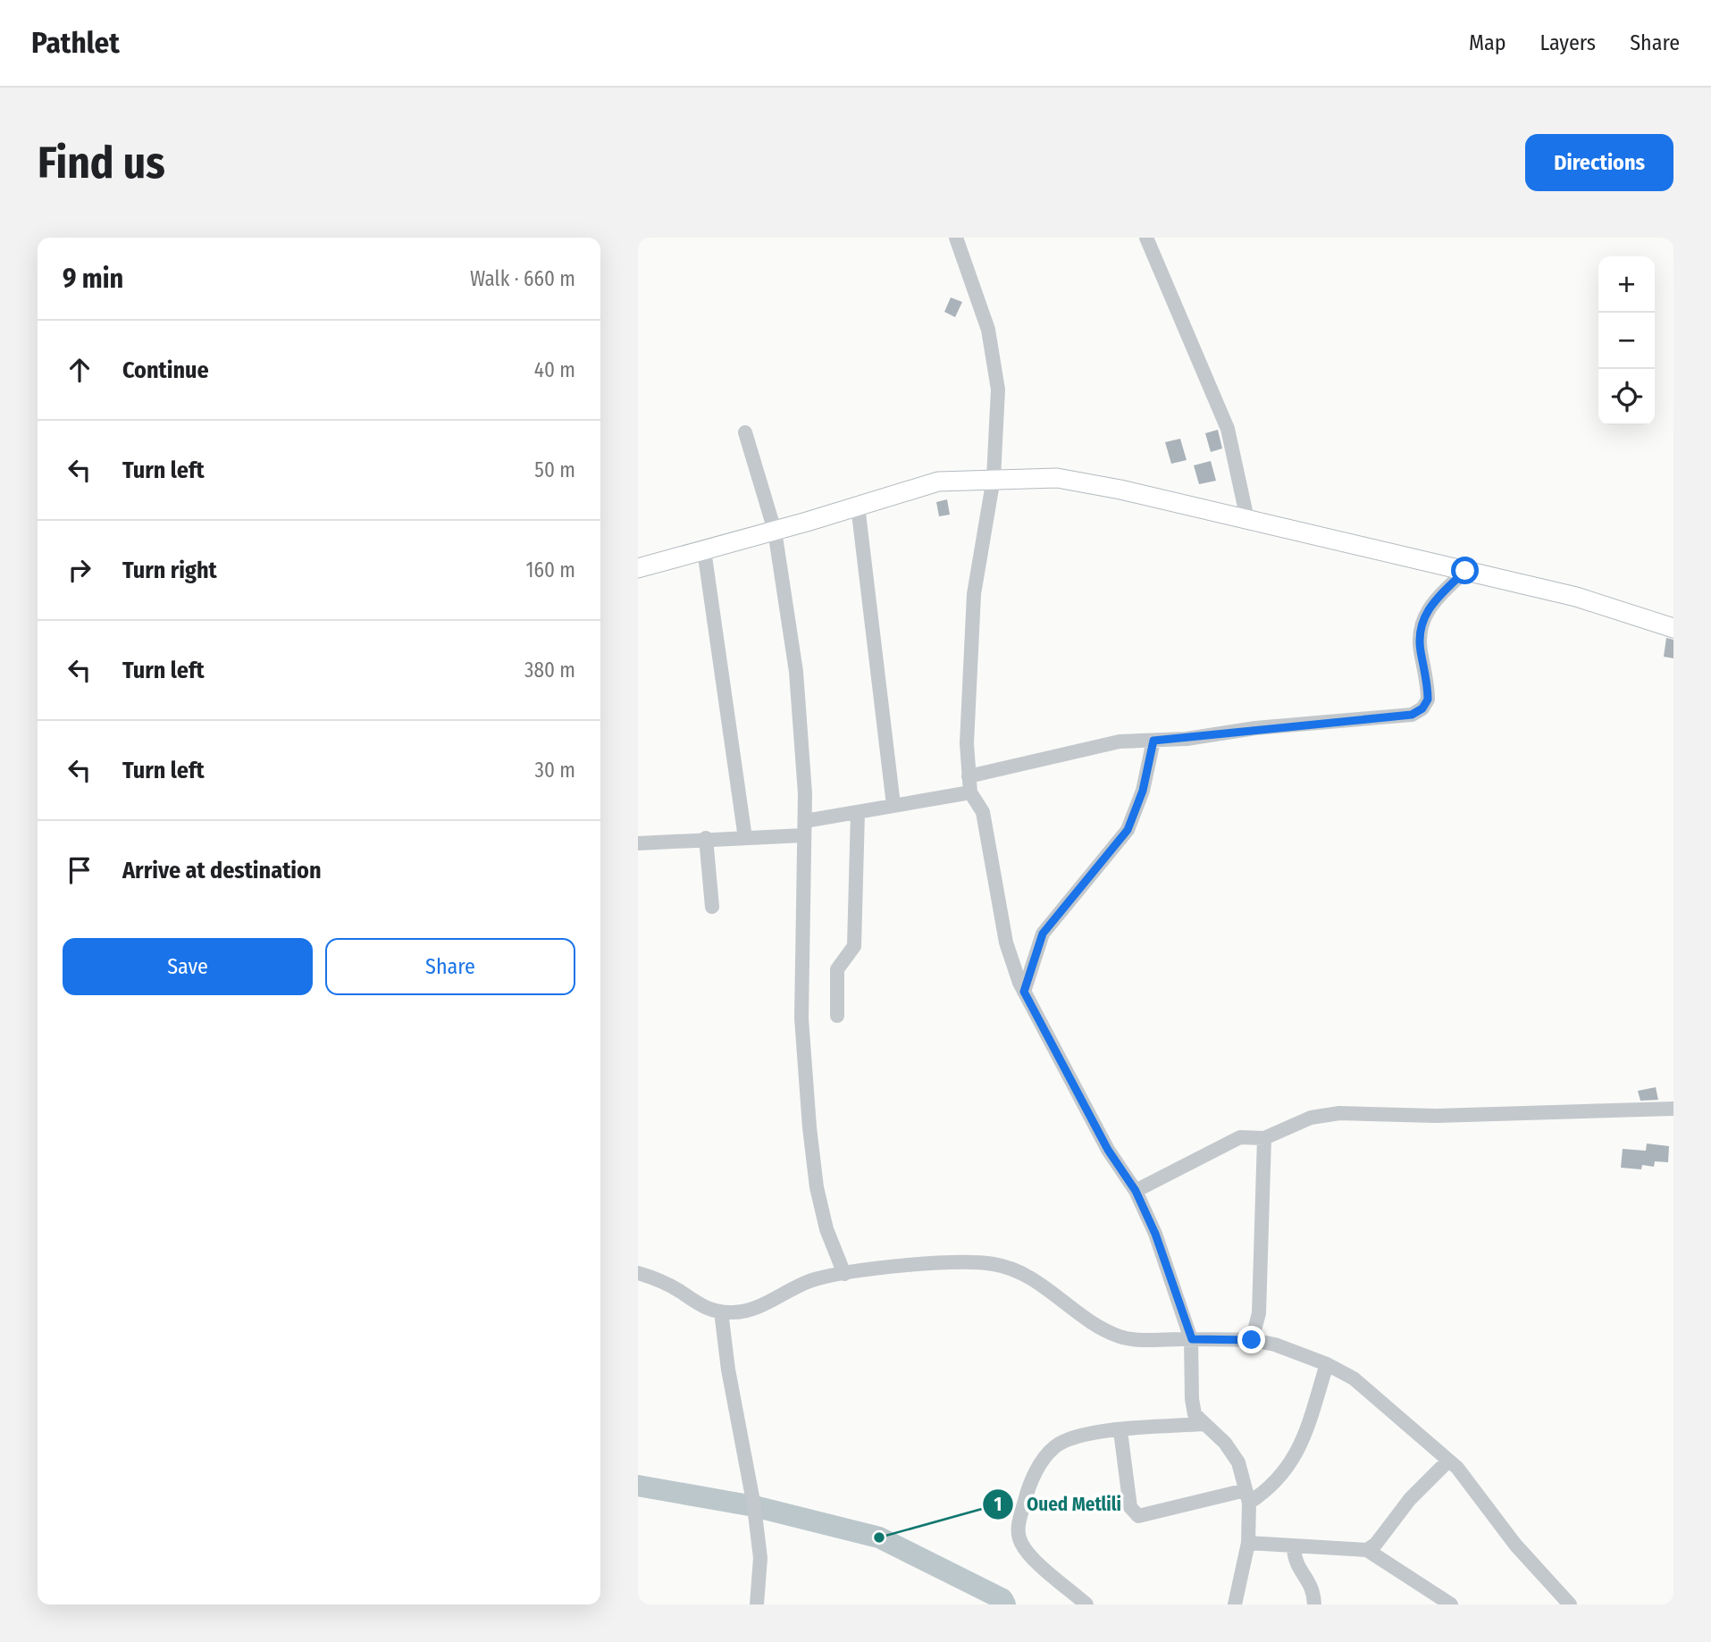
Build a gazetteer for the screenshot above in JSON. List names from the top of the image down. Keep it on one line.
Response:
{"places":["Oued Metlili"],"page":{"header":"Pathlet","nav":["Map","Layers","Share"],"buttons":["Directions",["Save","Share"]],"title":"Find us","heading":["9 min","Walk · 660 m"],"map_buttons":["+","−"],"list":[["Continue","40 m"],["Turn left","50 m"],["Turn right","160 m"],["Turn left","380 m"],["Turn left","30 m"],"Arrive at destination"]}}
